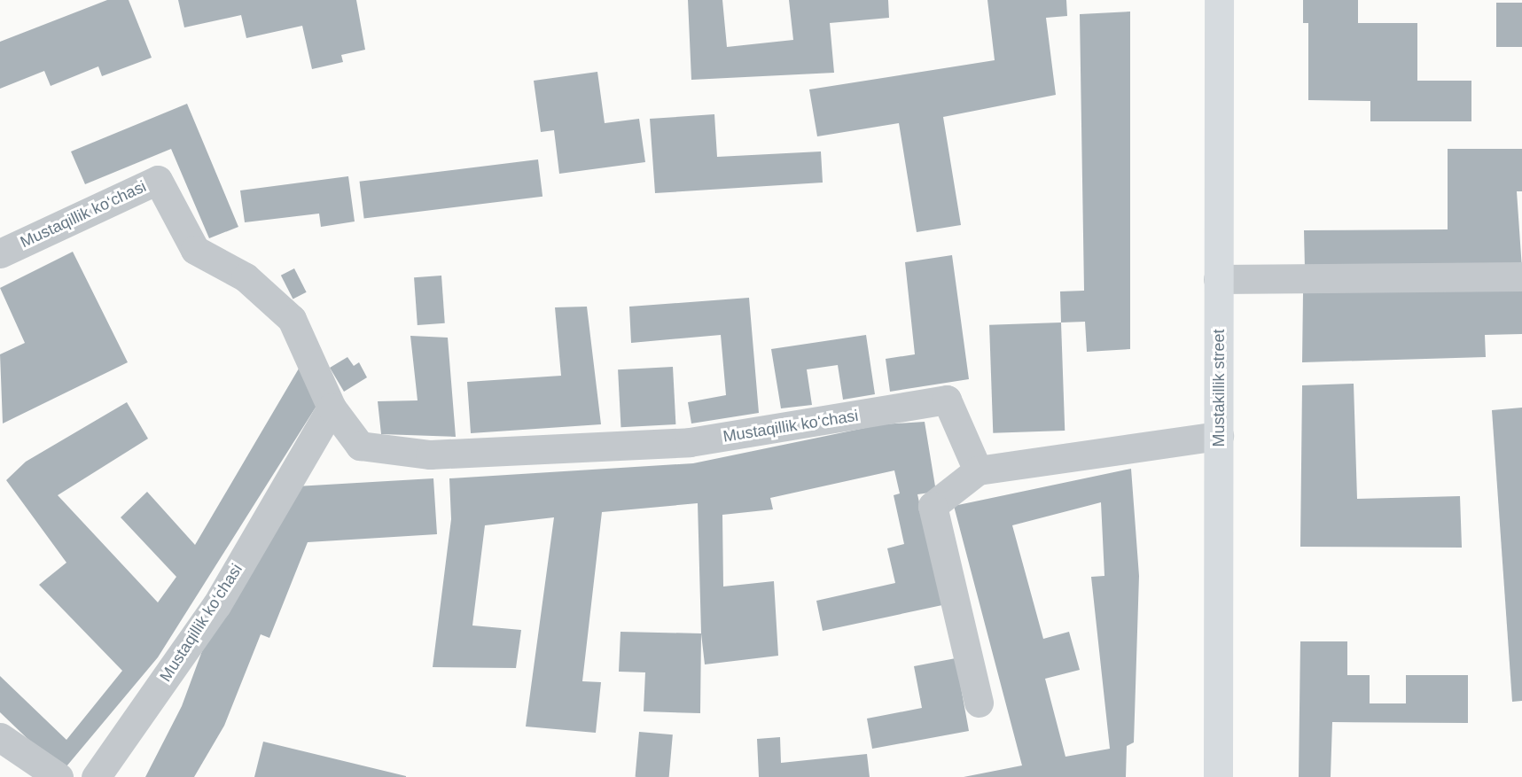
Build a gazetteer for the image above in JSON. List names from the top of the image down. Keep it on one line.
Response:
{"streets":{"main road":["Mustakillik street"],"street":["Mustaqillik ko‘chasi"]}}
